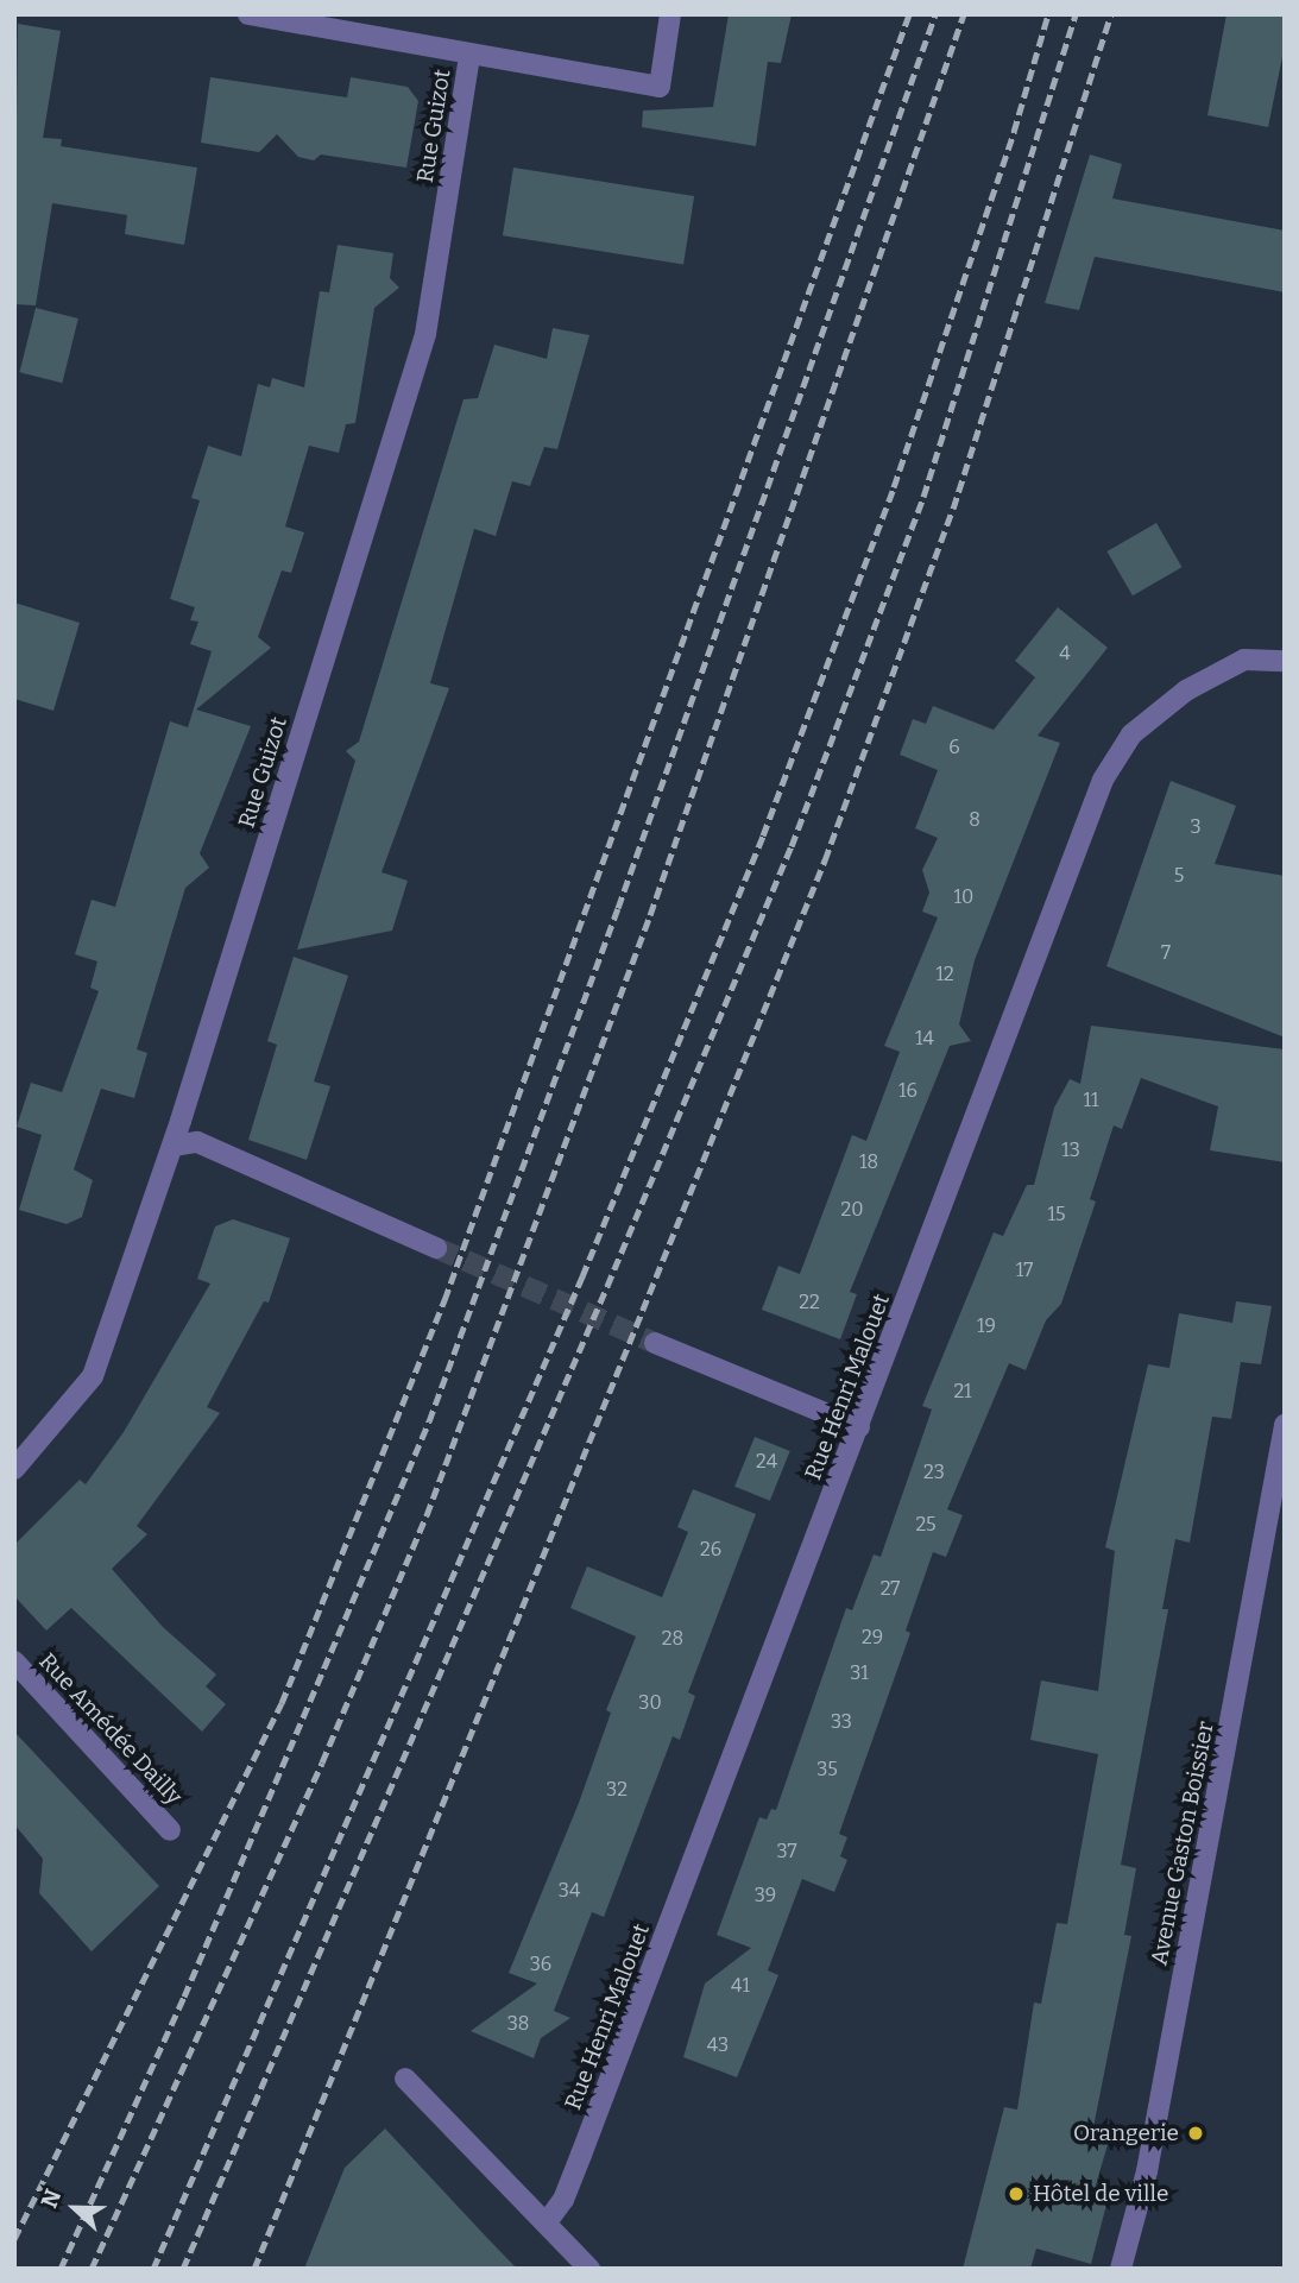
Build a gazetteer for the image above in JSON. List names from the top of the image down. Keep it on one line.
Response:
{"streets":{"street":["Rue Guizot","Rue Henri Malouet","Rue Amédée Dailly","Avenue Gaston Boissier"]},"places":["Orangerie","Hôtel de ville"],"house_numbers":["4","6","8","3","5","10","7","12","14","16","11","13","18","20","15","17","22","19","21","24","23","25","26","27","29","28","31","30","33","35","32","37","34","39","36","41","38","43"],"north":"left"}
